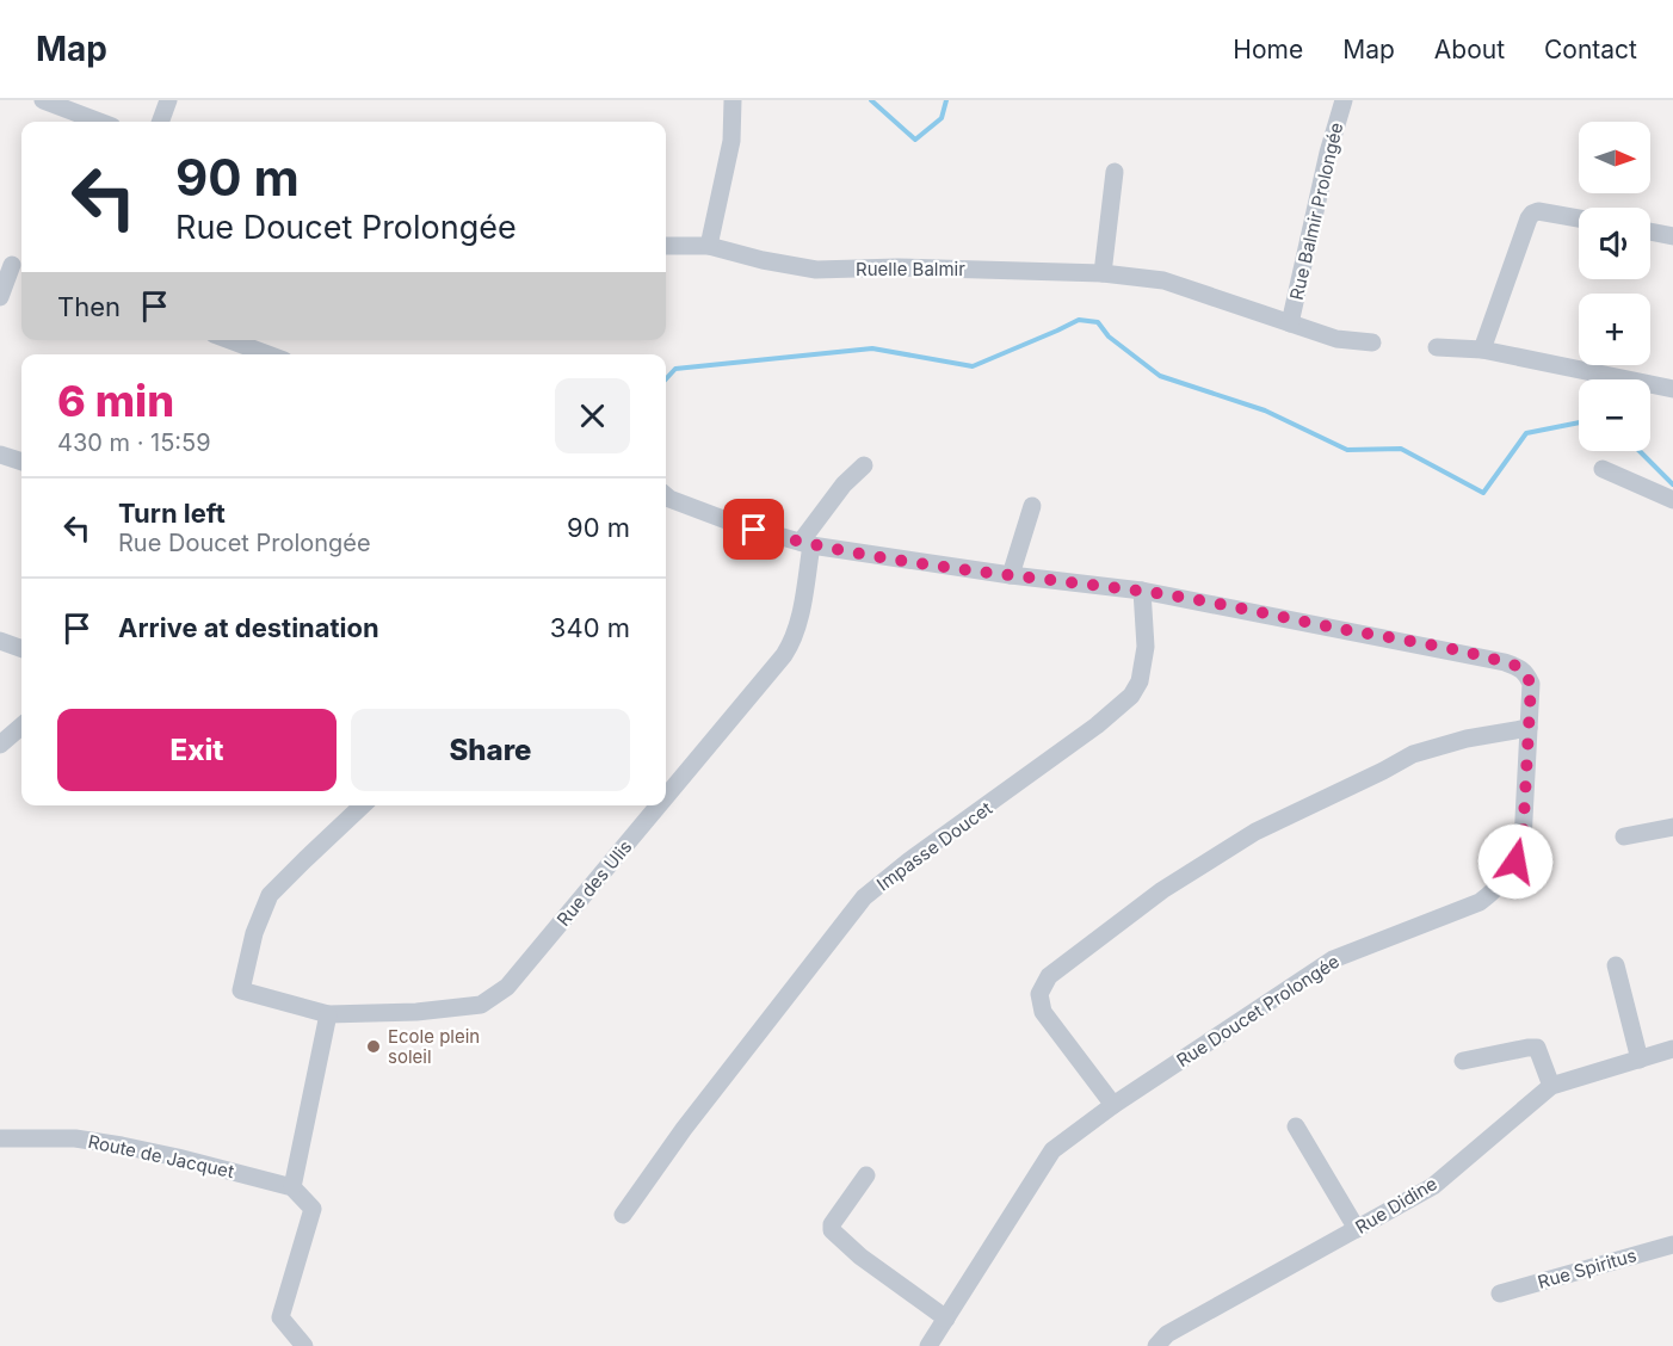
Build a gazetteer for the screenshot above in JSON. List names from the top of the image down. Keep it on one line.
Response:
{"streets":{"street":["Rue Balmir Prolongée","Ruelle Balmir","Impasse Doucet","Rue des Ulis","Rue Doucet Prolongée","Route de Jacquet","Rue Didine","Rue Spiritus"]},"crossings":[["Rue Balmir Prolongée","Ruelle Balmir"],["Impasse Doucet","Rue Doucet Prolongée"],["Rue des Ulis","Rue Doucet Prolongée"]],"places":["Ecole plein soleil"],"north":"right","page":{"header":"Map","nav":["Home","Map","About","Contact"],"map_buttons":["+","−"],"turn":["90 m","Rue Doucet Prolongée"],"then":"Then","heading":["6 min","430 m · 15:59"],"list":[{"name":"Turn left","note":"Rue Doucet Prolongée","value":"90 m"},{"name":"Arrive at destination","value":"340 m"}],"buttons":["Exit","Share"]}}
